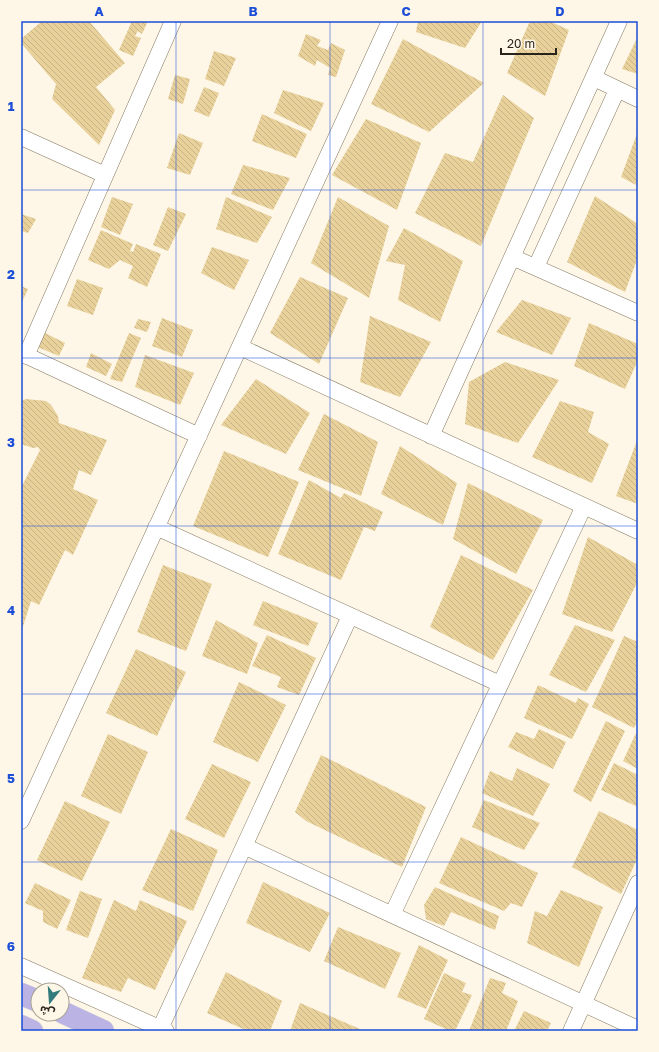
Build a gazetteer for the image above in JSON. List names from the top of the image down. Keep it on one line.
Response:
{"scale_bar":"20 m","north":"bottom","grid":{"columns":["A","B","C","D"],"rows":["1","2","3","4","5","6"]}}
